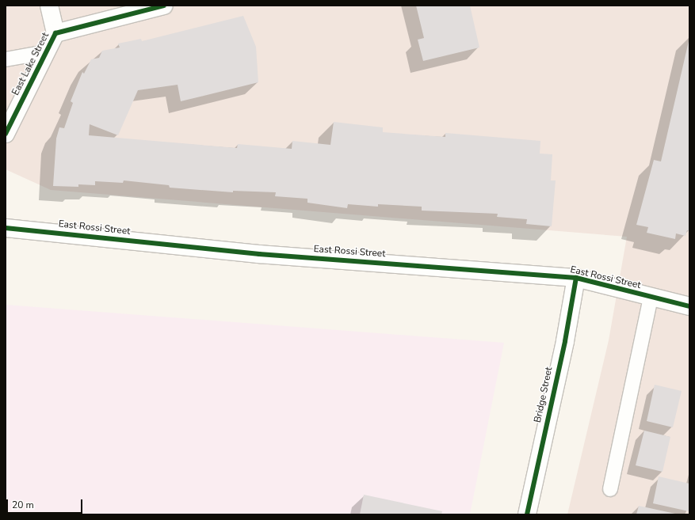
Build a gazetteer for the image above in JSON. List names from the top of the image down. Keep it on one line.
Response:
{"streets":{"street":["East Lake Street","East Rossi Street","Bridge Street"]},"crossings":[["East Rossi Street","Bridge Street"]],"scale_bar":"20 m"}
